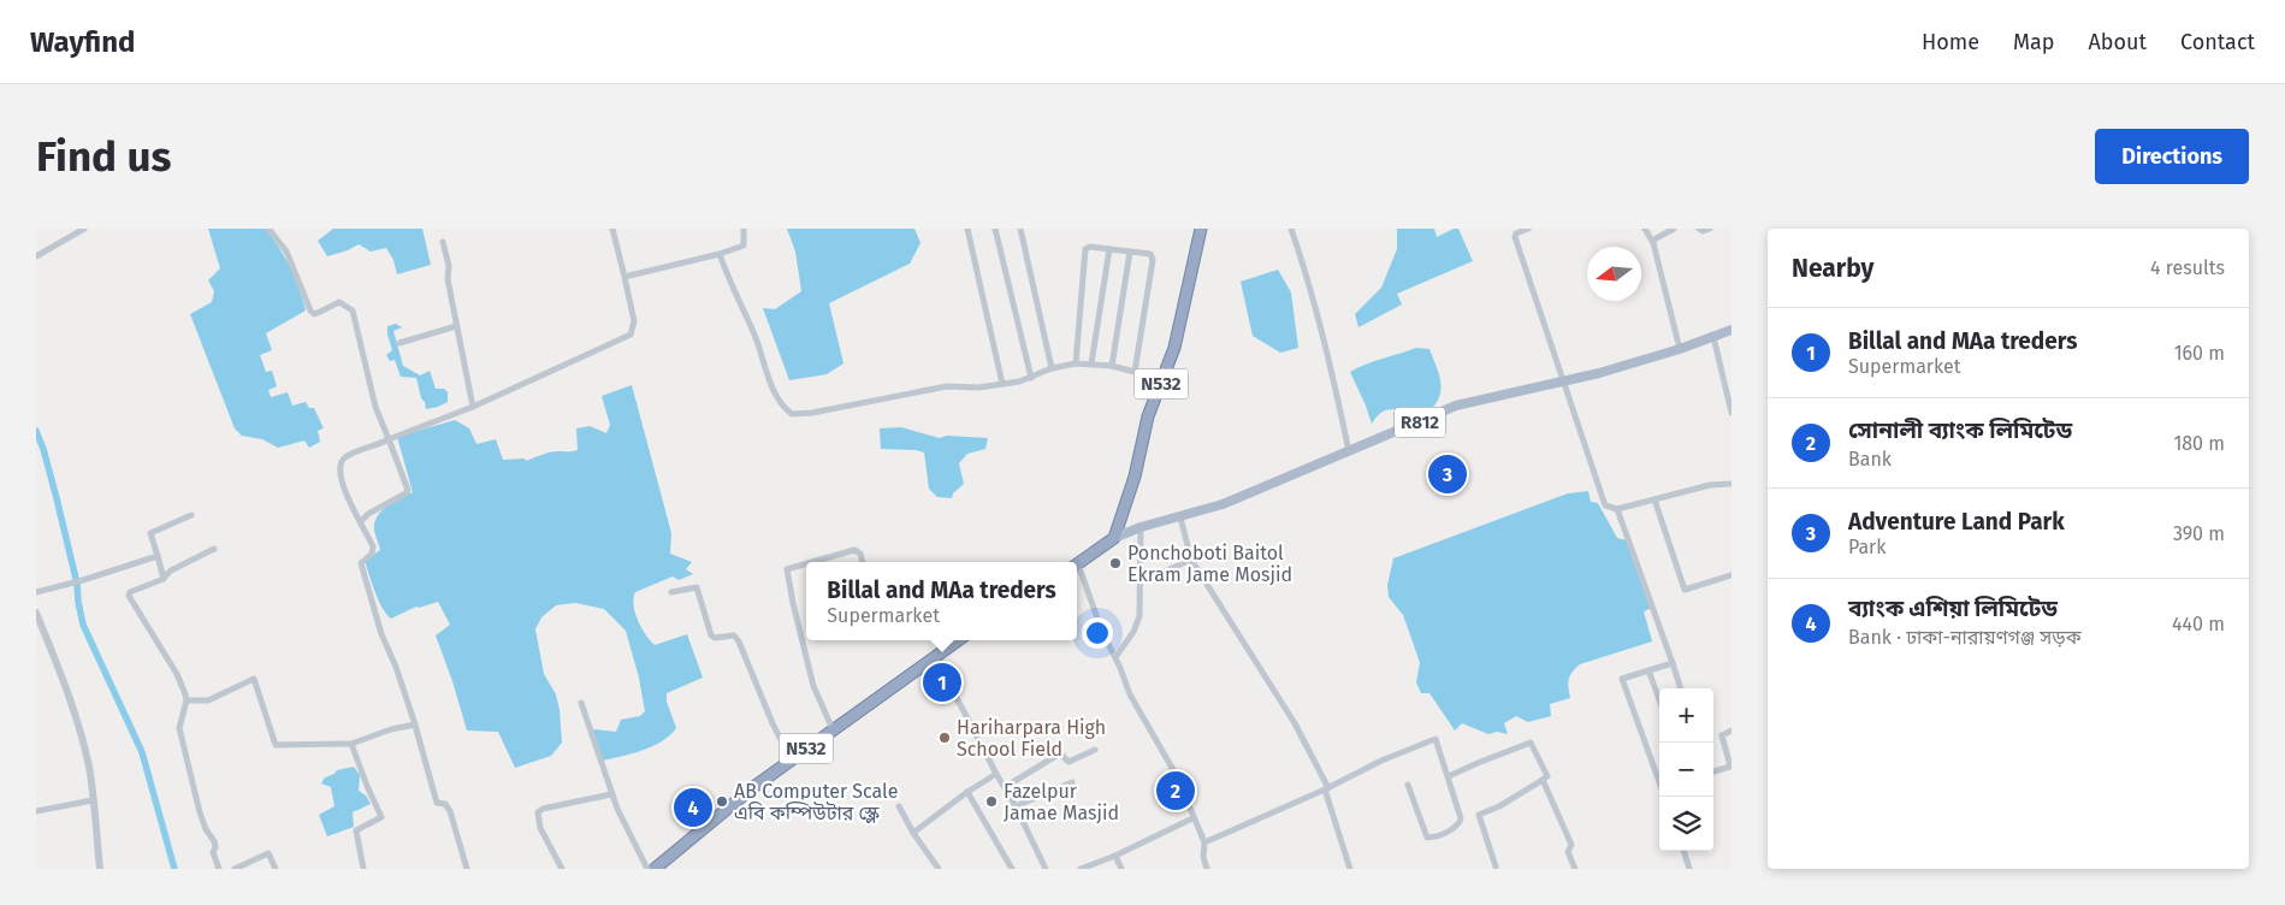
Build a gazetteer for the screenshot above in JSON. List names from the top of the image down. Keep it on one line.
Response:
{"streets":{"highway":["N532"],"main road":["R812"]},"crossings":[["N532","R812"]],"places":["Ponchoboti Baitol Ekram Jame Mosjid","Hariharpara High School Field","AB Computer Scale এবি কম্পিউটার স্কেল","Fazelpur Jamae Masjid"],"north":"left","page":{"header":"Wayfind","nav":["Home","Map","About","Contact"],"buttons":"Directions","title":"Find us","heading":["Nearby","4 results"],"list":[{"mark":"1","name":"Billal and MAa treders","note":"Supermarket","value":"160 m"},{"mark":"2","name":"সোনালী ব্যাংক লিমিটেড","note":"Bank","value":"180 m"},{"mark":"3","name":"Adventure Land Park","note":"Park","value":"390 m"},{"mark":"4","name":"ব্যাংক এশিয়া লিমিটেড","note":"Bank · ঢাকা-নারায়ণগঞ্জ সড়ক","value":"440 m"}],"pins":["3","1","2","4"],"popup":["Billal and MAa treders","Supermarket"],"map_buttons":["+","−"]}}
